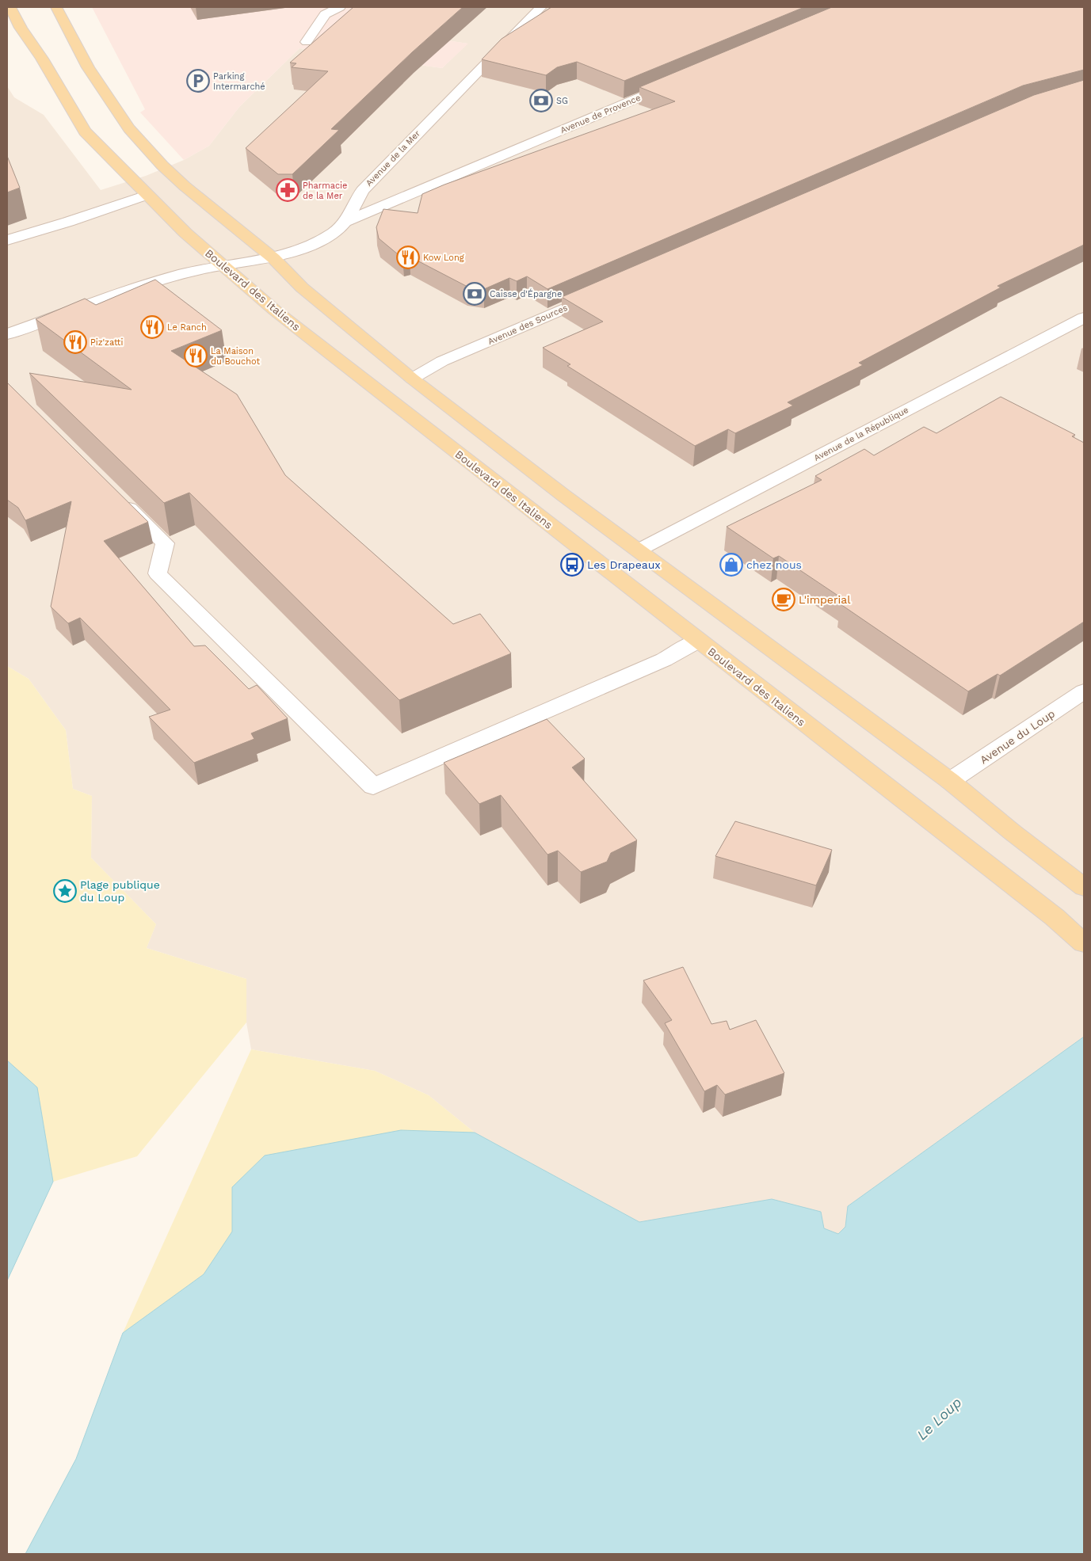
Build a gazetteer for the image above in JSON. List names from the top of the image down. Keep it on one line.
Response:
{"streets":{"main road":["Boulevard des Italiens"],"street":["Avenue de Provence","Avenue de la Mer","Avenue des Sources","Avenue de la République","Avenue du Loup"]},"crossings":[["Avenue de Provence","Avenue de la Mer"],["Avenue de la Mer","Boulevard des Italiens"]],"water":["Le Loup"],"places":{"parking":["Parking Intermarché"],"bank":["SG","Caisse d'Épargne"],"pharmacy":["Pharmacie de la Mer"],"restaurant":["Kow Long","Le Ranch","Piz'zatti","La Maison du Bouchot"],"bus stop":["Les Drapeaux"],"shop":["chez nous"],"cafe":["L'imperial"],"place":["Plage publique du Loup"]}}
